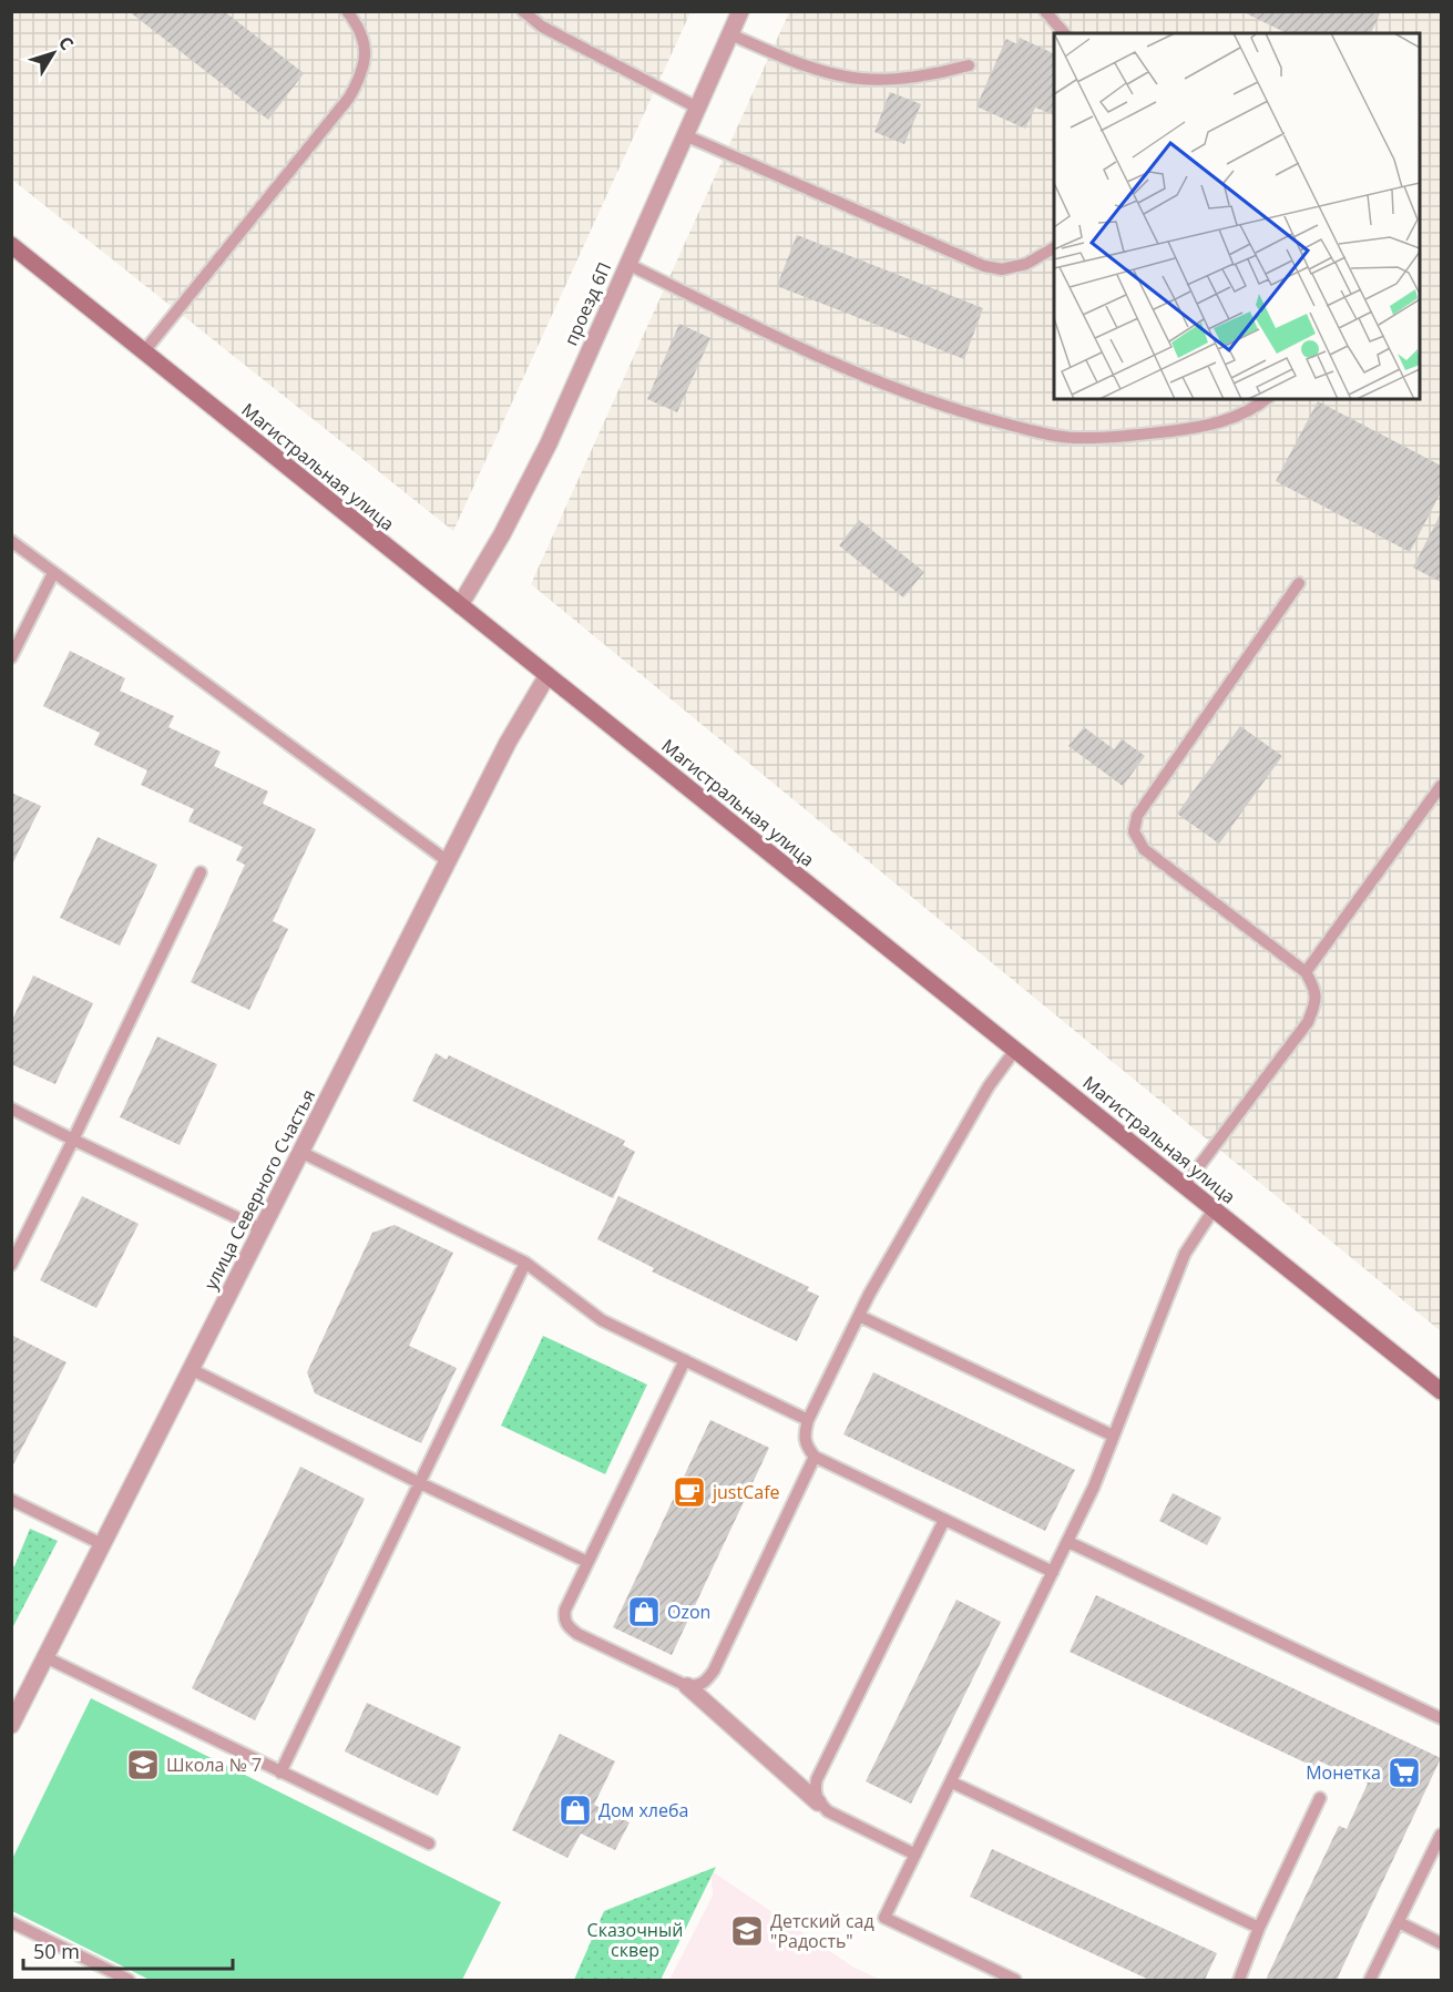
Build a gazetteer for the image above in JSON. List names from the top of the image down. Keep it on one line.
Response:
{"streets":{"main road":["Магистральная улица"],"street":["проезд 6П","улица Северного Счастья"]},"crossings":[["проезд 6П","Магистральная улица"],["Магистральная улица","улица Северного Счастья"]],"parks":["Сказочный сквер"],"places":{"cafe":["justCafe"],"shop":["Ozon","Дом хлеба"],"school or university":["Школа № 7","Детский сад \"Радость\""],"supermarket":["Монетка"]},"scale_bar":"50 m","north":"top right"}
